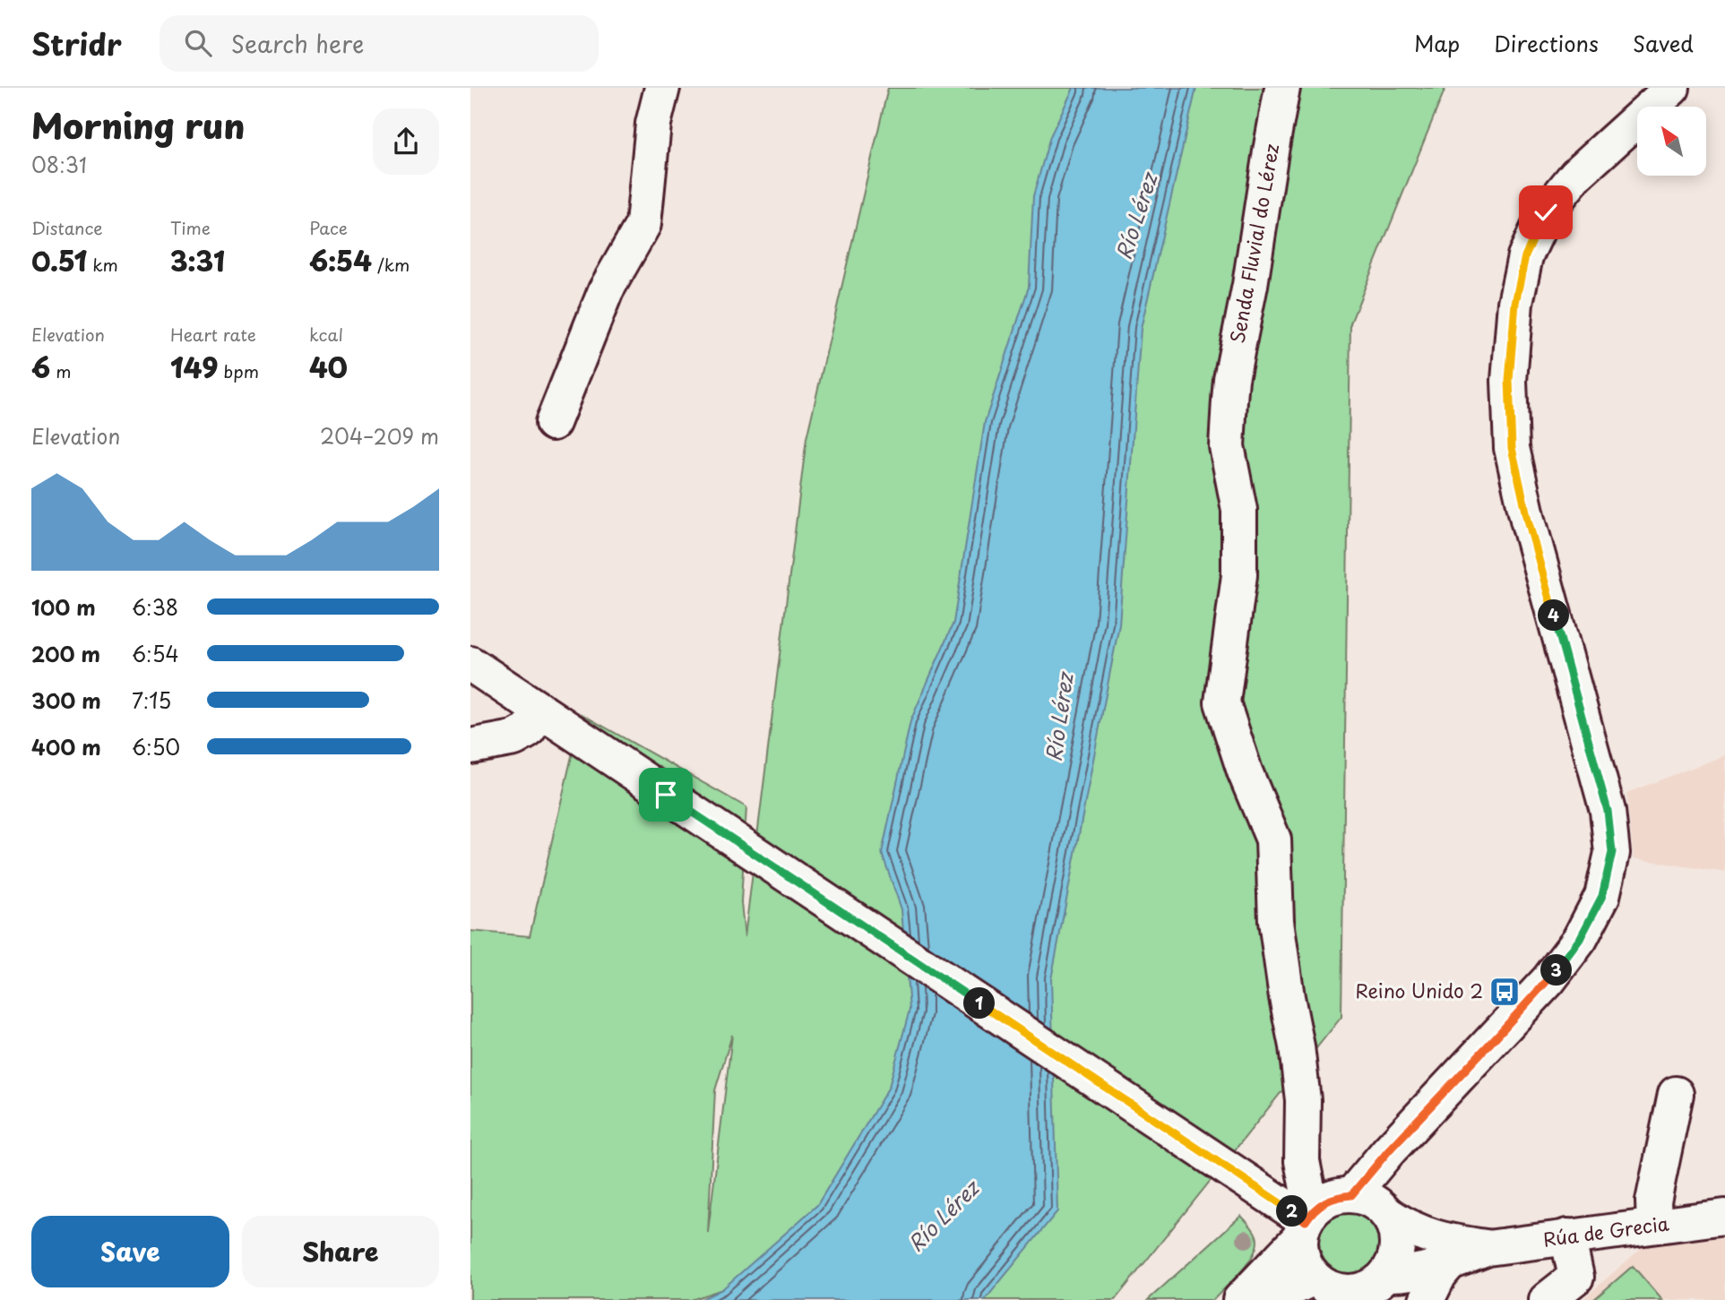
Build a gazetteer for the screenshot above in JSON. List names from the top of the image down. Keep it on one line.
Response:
{"streets":{"street":["Senda Fluvial do Lérez","Rúa de Grecia"]},"crossings":[["Senda Fluvial do Lérez","Rúa de Grecia"]],"water":["Río Lérez"],"places":{"bus stop":["Reino Unido 2"]},"north":"top left","page":{"header":"Stridr","search":"Search here","nav":["Map","Directions","Saved"],"heading":["Morning run","08:31"],"stats":[["Distance","0.51 km"],["Time","3:31"],["Pace","6:54 /km"],["Elevation","6 m"],["Heart rate","149 bpm"],["kcal","40"]],"chart":["Elevation","204–209 m"],"list":[{"name":"100 m","note":"6:38"},{"name":"200 m","note":"6:54"},{"name":"300 m","note":"7:15"},{"name":"400 m","note":"6:50"}],"pins":["4","3","1","2"],"buttons":["Save","Share"]}}
